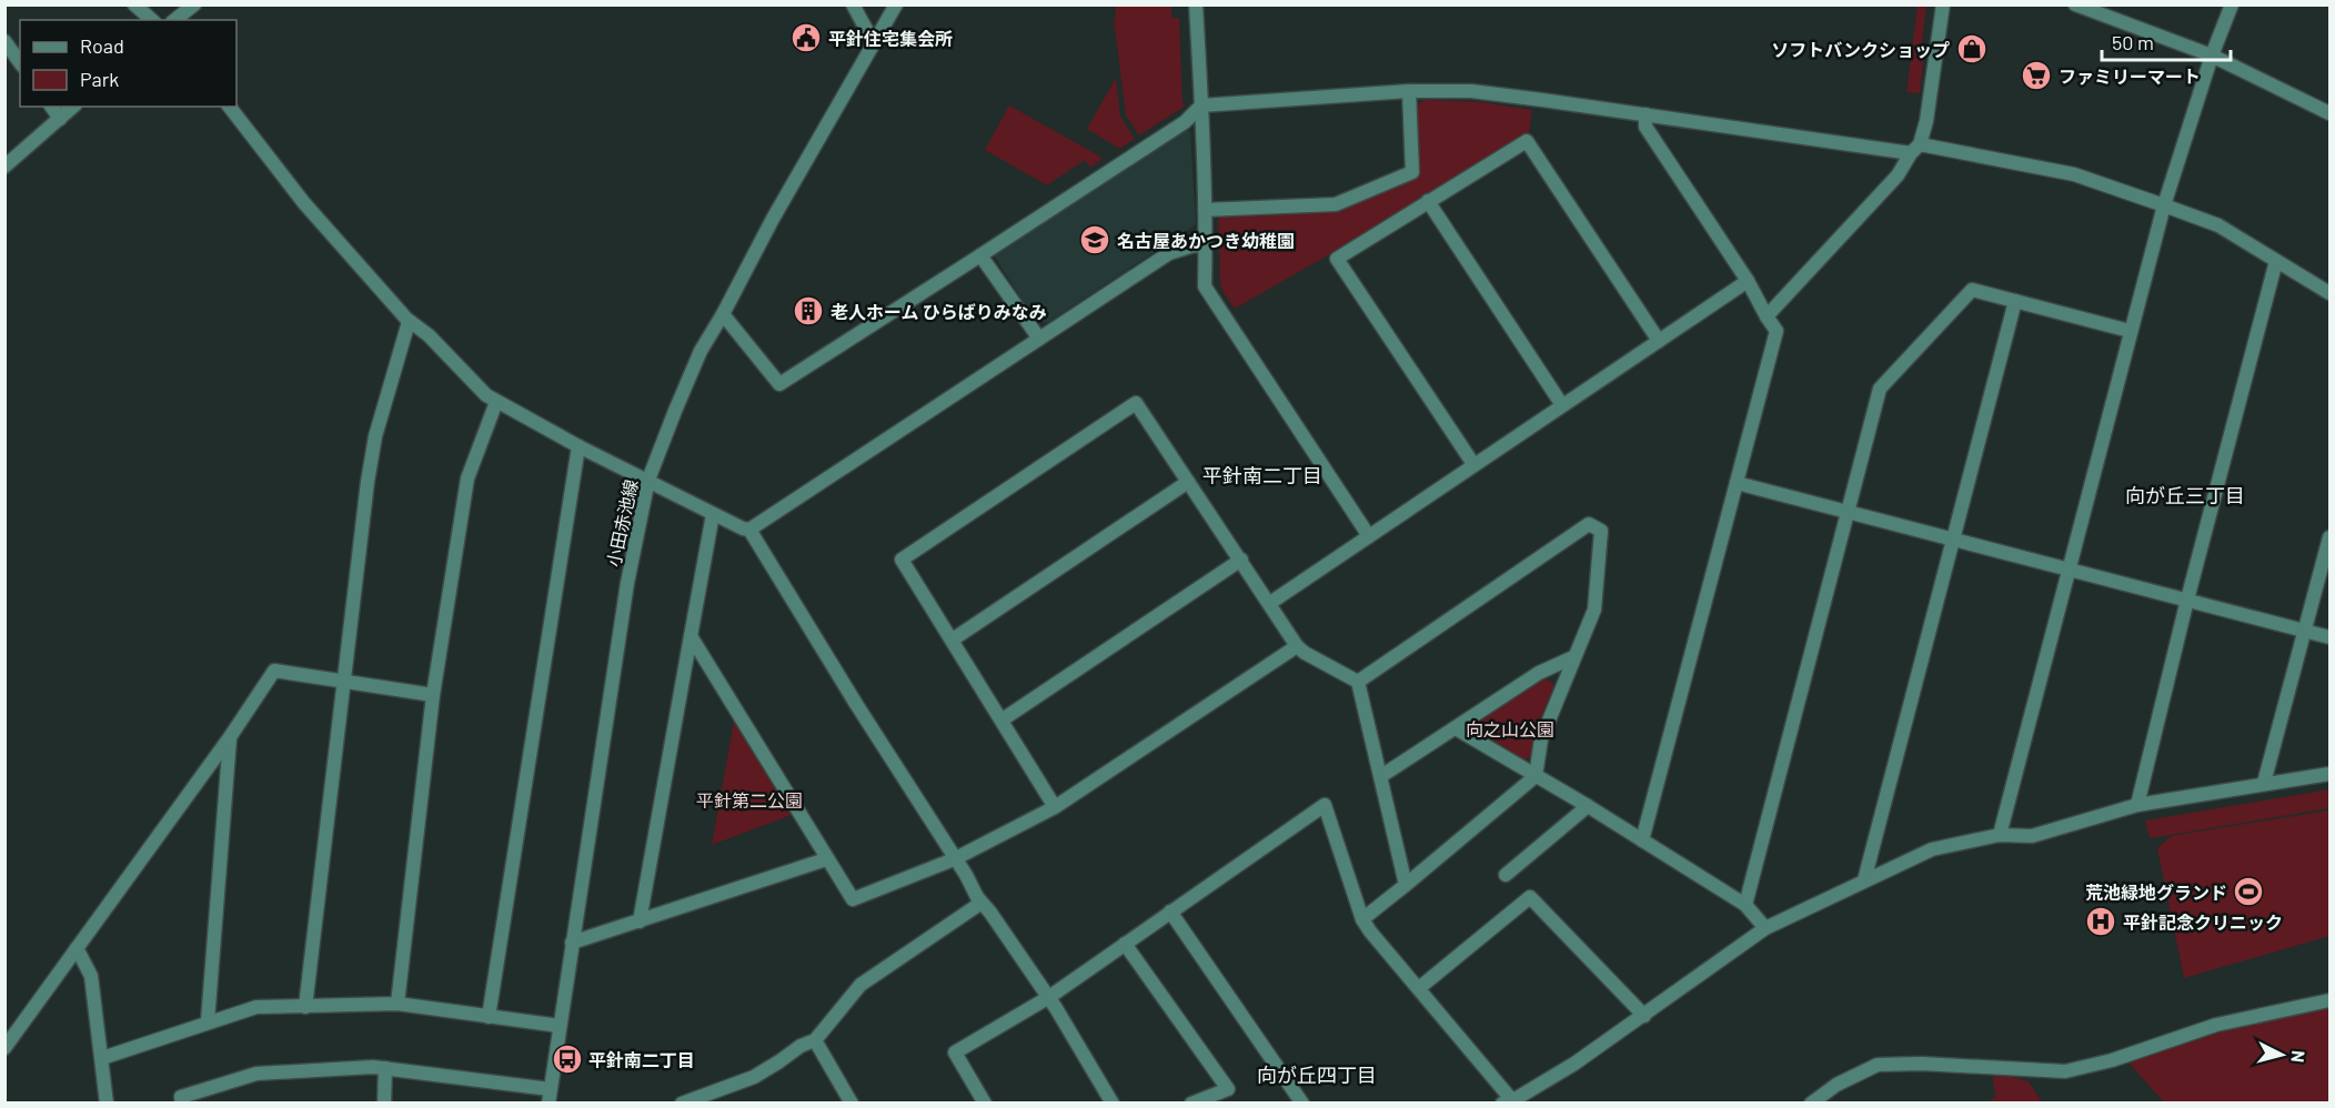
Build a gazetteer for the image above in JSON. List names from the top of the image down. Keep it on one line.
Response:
{"streets":{"street":["小田赤池線"]},"districts":["平針南二丁目","向が丘三丁目","向が丘四丁目"],"parks":["向之山公園","平針第二公園"],"places":{"public building":["平針住宅集会所"],"shop":["ソフトバンクショップ"],"supermarket":["ファミリーマート"],"school or university":["名古屋あかつき幼稚園"],"building":["老人ホーム ひらばりみなみ"],"sports":["荒池緑地グランド"],"hospital":["平針記念クリニック"],"bus stop":["平針南二丁目"]},"legend":["Road","Park"],"scale_bar":"50 m","north":"right"}
